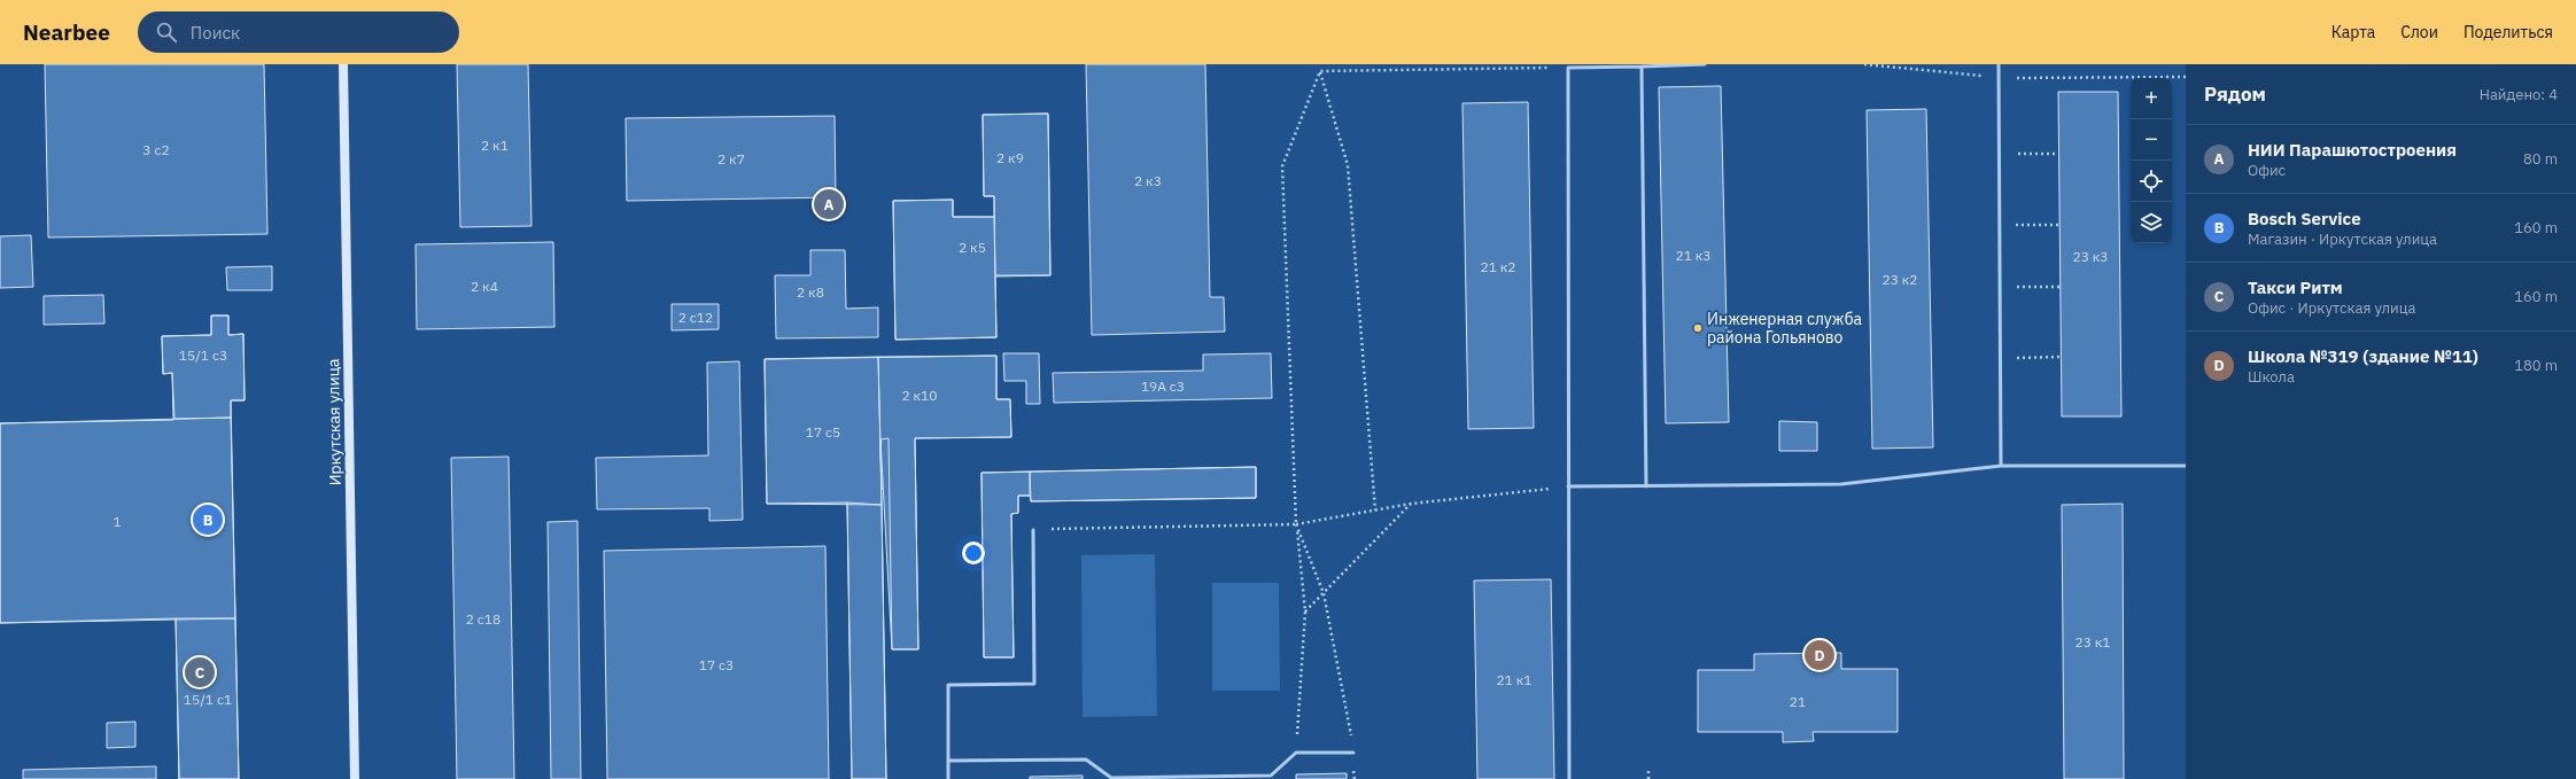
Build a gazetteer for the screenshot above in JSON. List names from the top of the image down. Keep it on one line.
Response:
{"streets":{"street":["Иркутская улица"]},"places":["Инженерная служба района Гольяново"],"house_numbers":["2 к1","3 с2","2 к9","2 к7","2 к3","2 к5","21 к3","23 к3","21 к2","23 к2","2 к4","2 к8","2 c12","15/1 с3","19A с3","2 к10","17 с5","1","2 с18","23 к1","17 с3","21 к1","15/1 с1","21"],"page":{"header":"Nearbee","search":"Поиск","nav":["Карта","Слои","Поделиться"],"heading":["Рядом","Найдено: 4"],"map_buttons":["+","−"],"list":[{"mark":"A","name":"НИИ Парашютостроения","note":"Офис","value":"80 m"},{"mark":"B","name":"Bosch Service","note":"Магазин · Иркутская улица","value":"160 m"},{"mark":"C","name":"Такси Ритм","note":"Офис · Иркутская улица","value":"160 m"},{"mark":"D","name":"Школа №319 (здание №11)","note":"Школа","value":"180 m"}],"pins":["A","B","D","C"]}}
